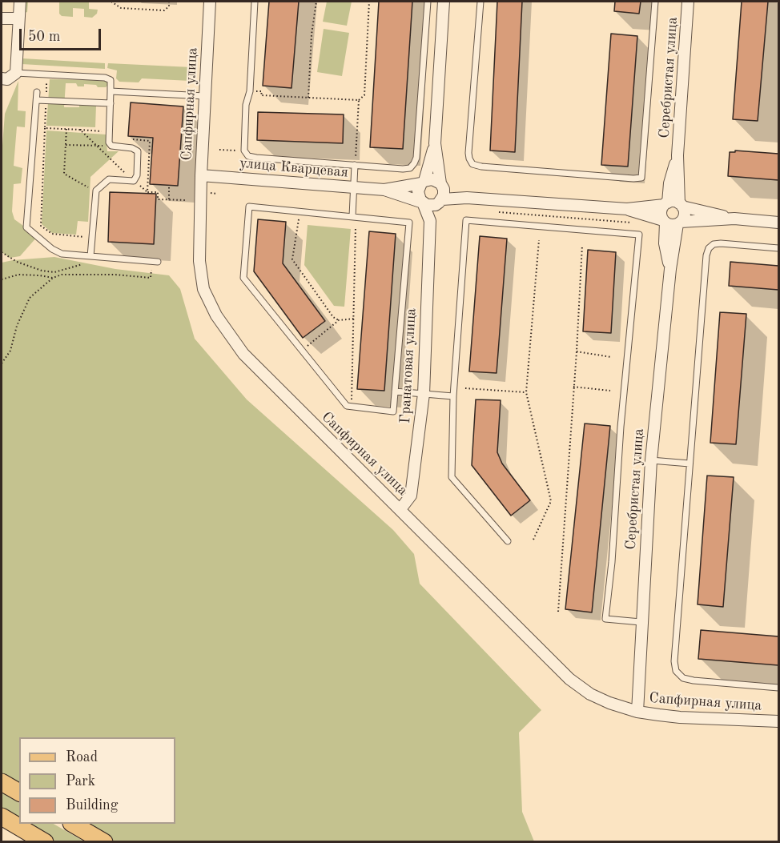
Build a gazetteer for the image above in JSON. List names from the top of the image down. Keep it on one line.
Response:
{"streets":{"street":["Серебристая улица","Сапфирная улица","улица Кварцевая","Гранатовая улица"]},"crossings":[["Серебристая улица","Сапфирная улица"],["Сапфирная улица","улица Кварцевая"],["Сапфирная улица","Гранатовая улица"]],"legend":["Road","Park","Building"],"scale_bar":"50 m"}
